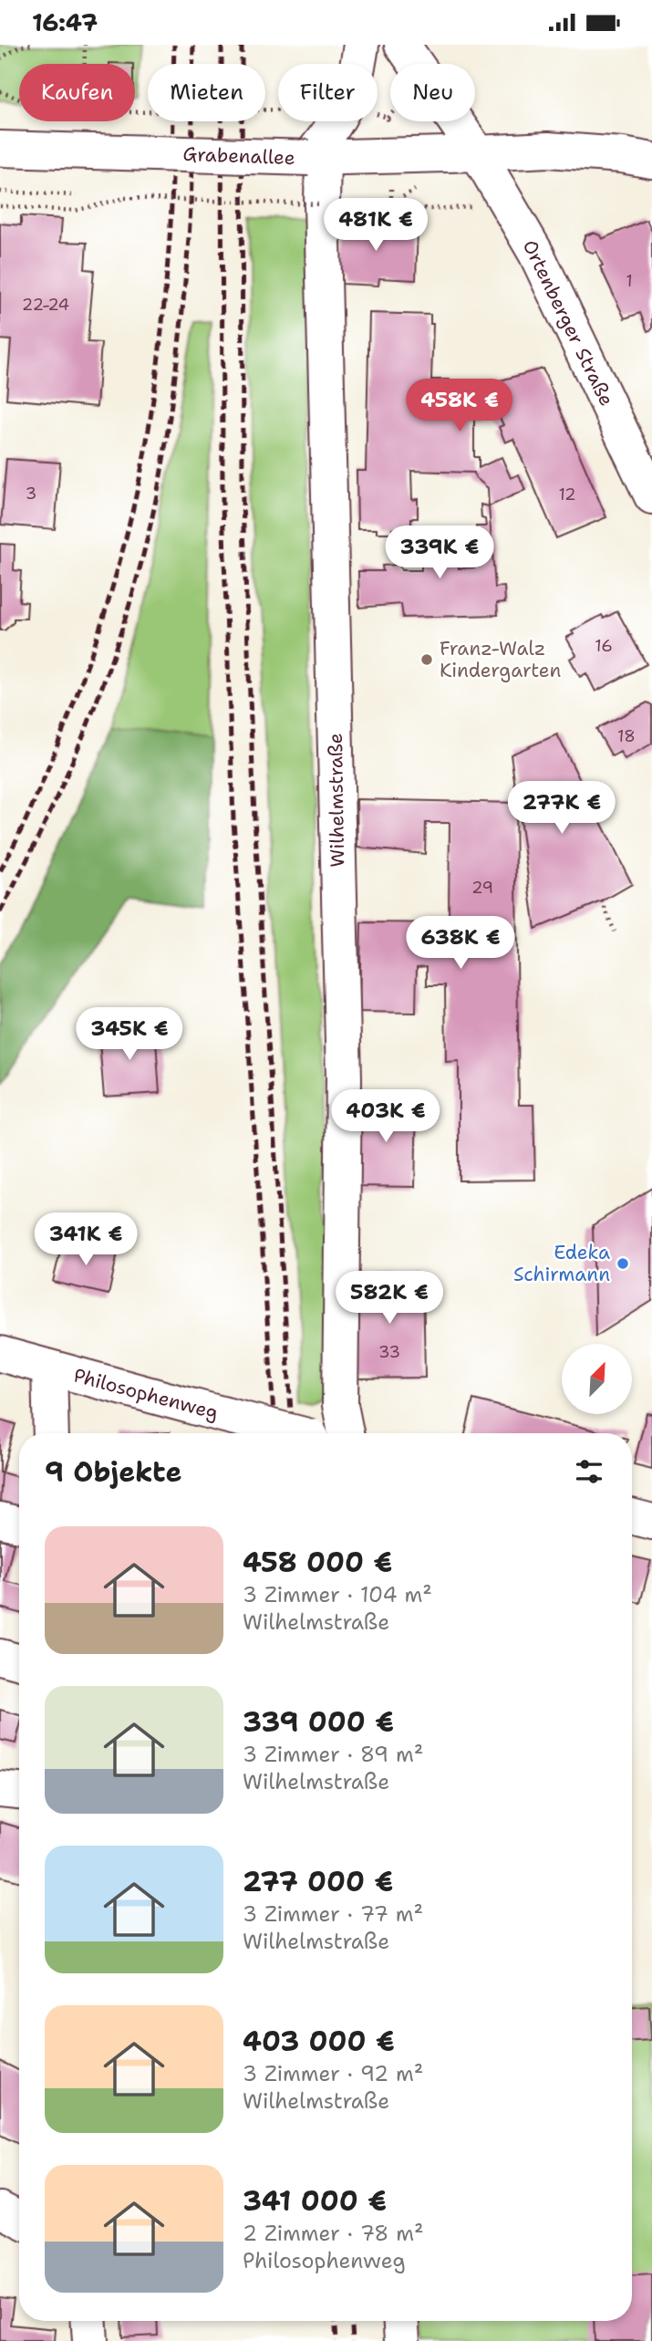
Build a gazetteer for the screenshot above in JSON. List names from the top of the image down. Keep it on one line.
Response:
{"streets":{"street":["Grabenallee","Ortenberger Straße","Wilhelmstraße","Philosophenweg"]},"crossings":[["Grabenallee","Ortenberger Straße"],["Grabenallee","Wilhelmstraße"]],"places":["Franz-Walz Kindergarten","Edeka Schirmann"],"house_numbers":["1","22-24","3","12","16","18","29","33"],"north":"top right","page":{"status":"16:47","chip":["Kaufen","Mieten","Filter","Neu"],"price":["481K €","458K €","339K €","277K €","638K €","345K €","403K €","341K €","582K €"],"heading":"9 Objekte","list":[{"name":"458 000 €","note":"3 Zimmer · 104 m² · Wilhelmstraße"},{"name":"339 000 €","note":"3 Zimmer · 89 m² · Wilhelmstraße"},{"name":"277 000 €","note":"3 Zimmer · 77 m² · Wilhelmstraße"},{"name":"403 000 €","note":"3 Zimmer · 92 m² · Wilhelmstraße"},{"name":"341 000 €","note":"2 Zimmer · 78 m² · Philosophenweg"}]}}
